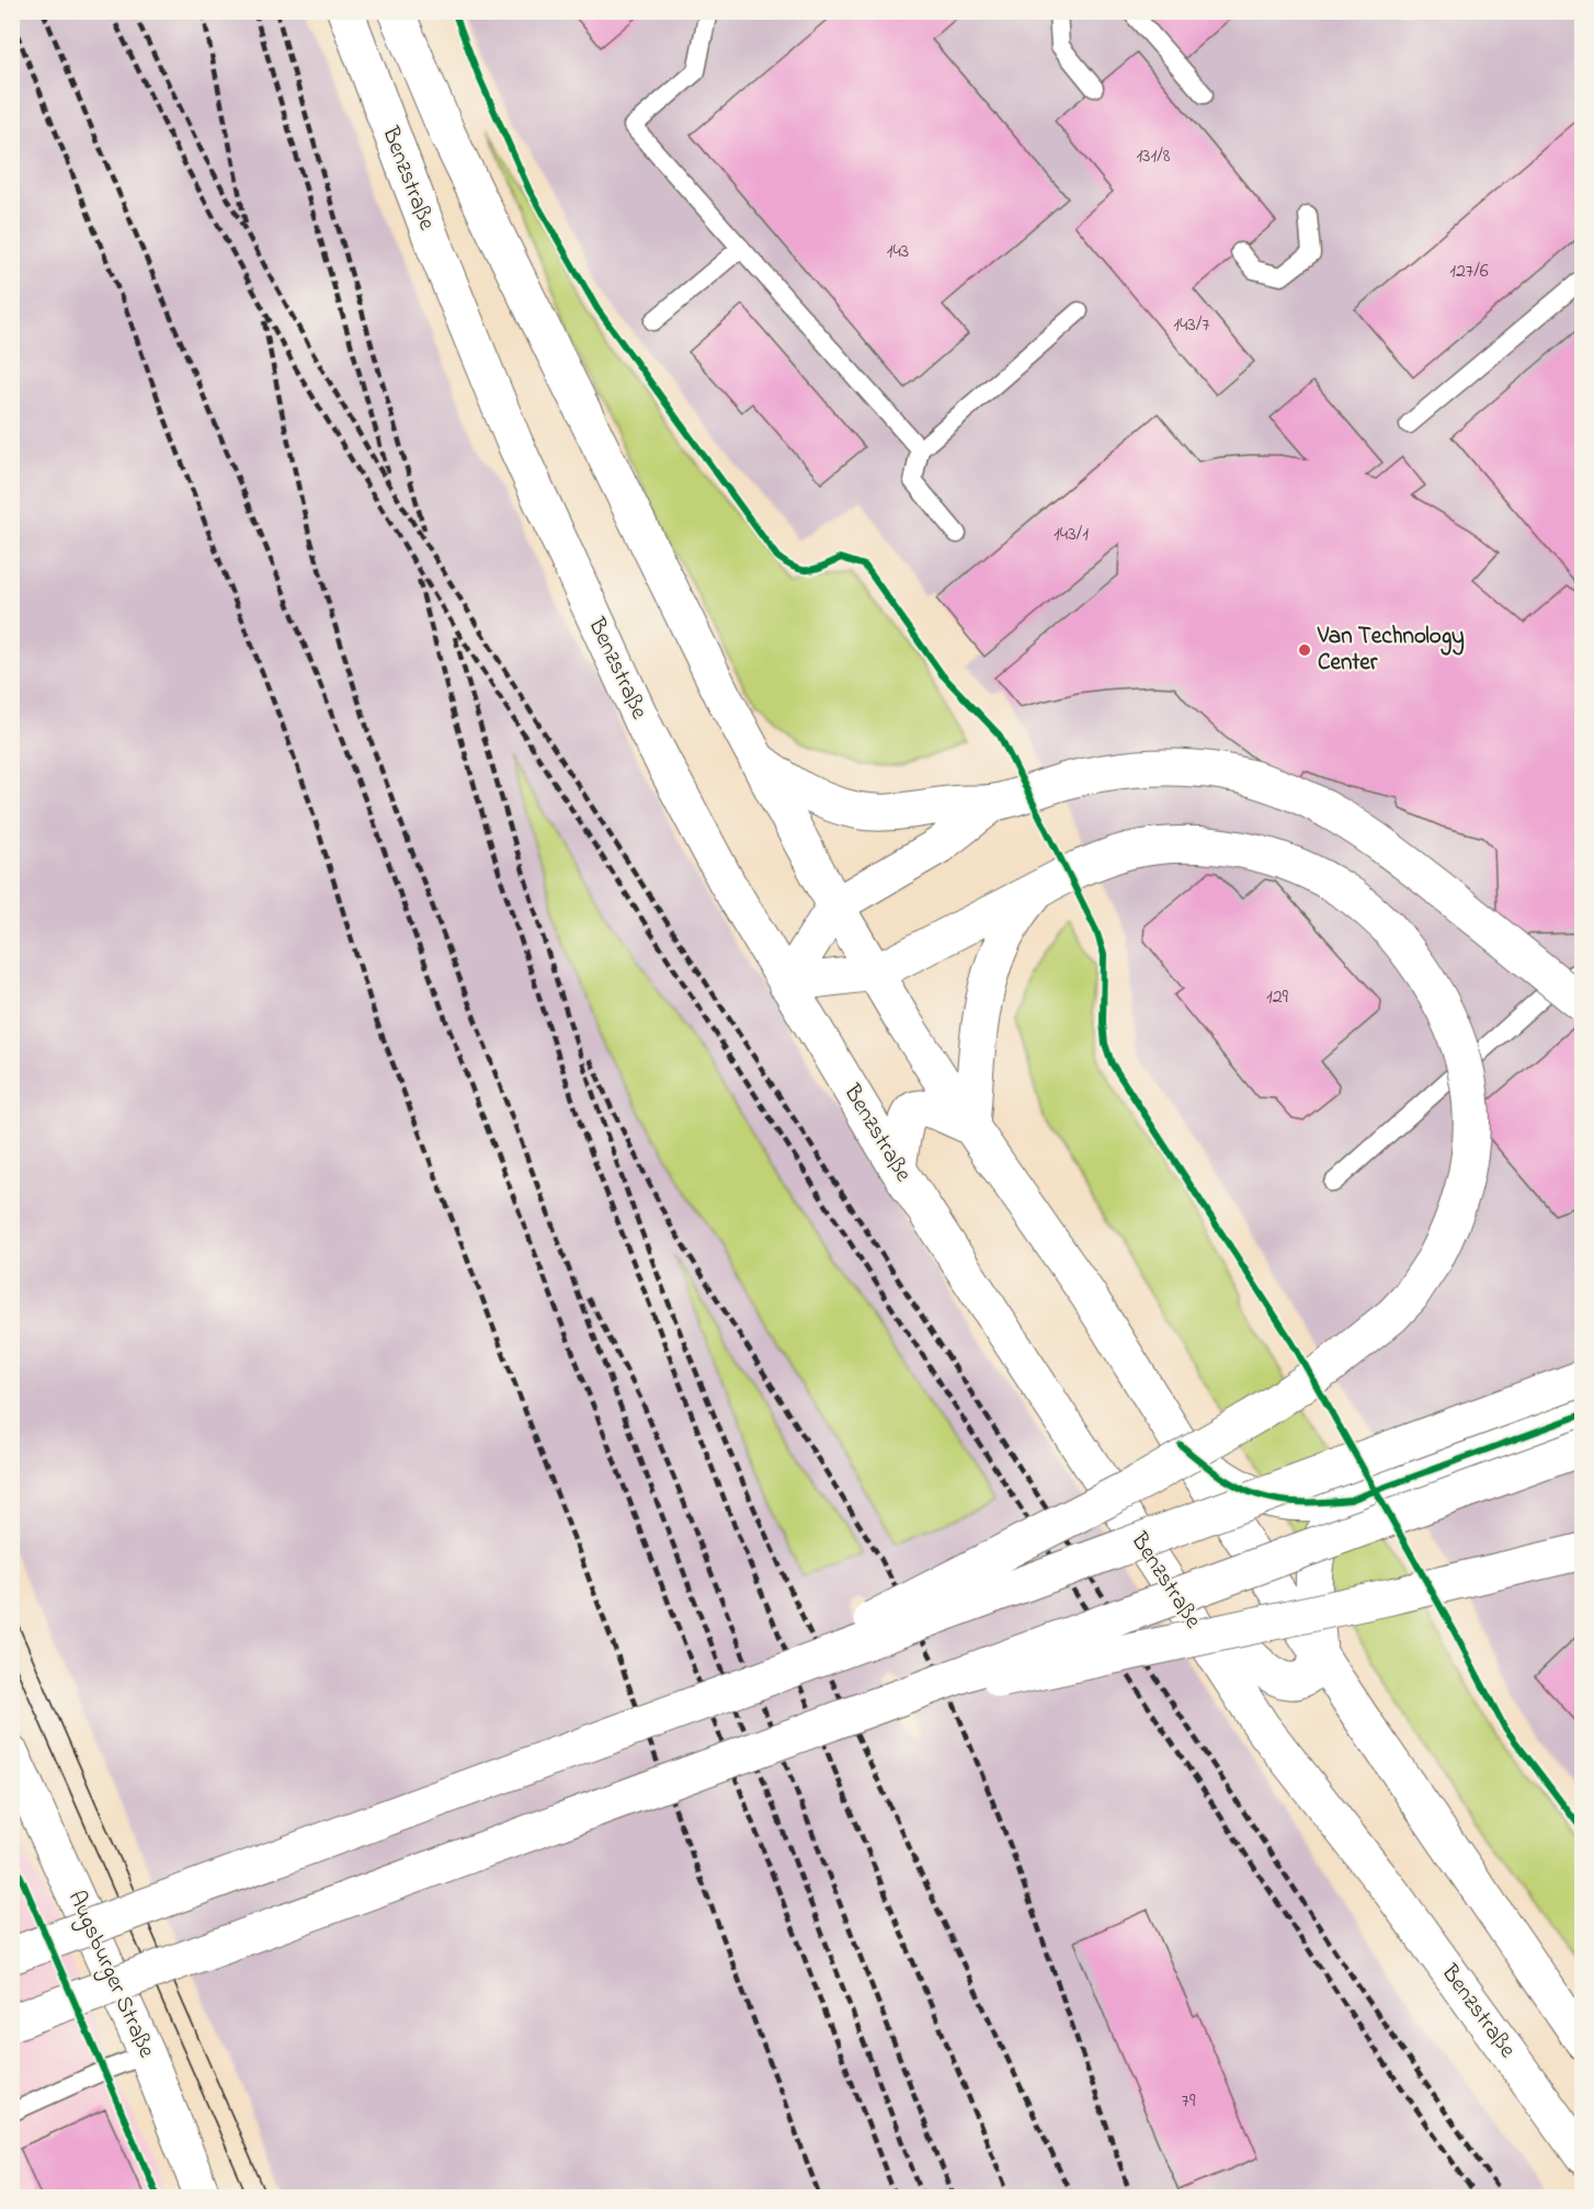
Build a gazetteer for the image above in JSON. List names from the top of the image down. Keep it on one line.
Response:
{"streets":{"main road":["Benzstraße","Augsburger Straße"]},"places":["Van Technology Center"],"house_numbers":["131/8","143","127/6","143/7","143/1","129","79"]}
